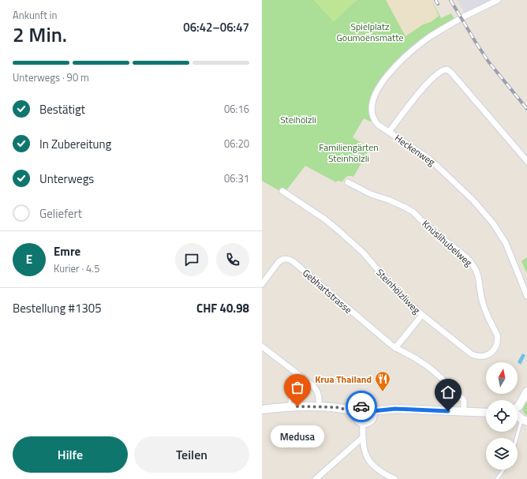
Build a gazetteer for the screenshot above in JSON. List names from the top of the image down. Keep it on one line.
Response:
{"streets":{"street":["Heckenweg","Knüslihubelweg","Gebhartstrasse","Steinhölzliweg"]},"crossings":[["Knüslihubelweg","Steinhölzliweg"],["Gebhartstrasse","Steinhölzliweg"]],"parks":["Spielplatz Goumoënsmatte","Steihölzli","Familiengärten Steinhölzli"],"places":{"restaurant":["Krua Thailand"],"other":["Medusa"]},"north":"top","page":{"heading":["2 Min.","Ankunft in","06:42–06:47"],"panel":["Emre","Kurier · 4.5","Bestellung #1305","CHF 40.98"],"bar":"Unterwegs · 90 m","list":[["Bestätigt","06:16"],["In Zubereitung","06:20"],["Unterwegs","06:31"],"Geliefert"],"round":"E","bubble":"Medusa","buttons":["Hilfe","Teilen"]}}
